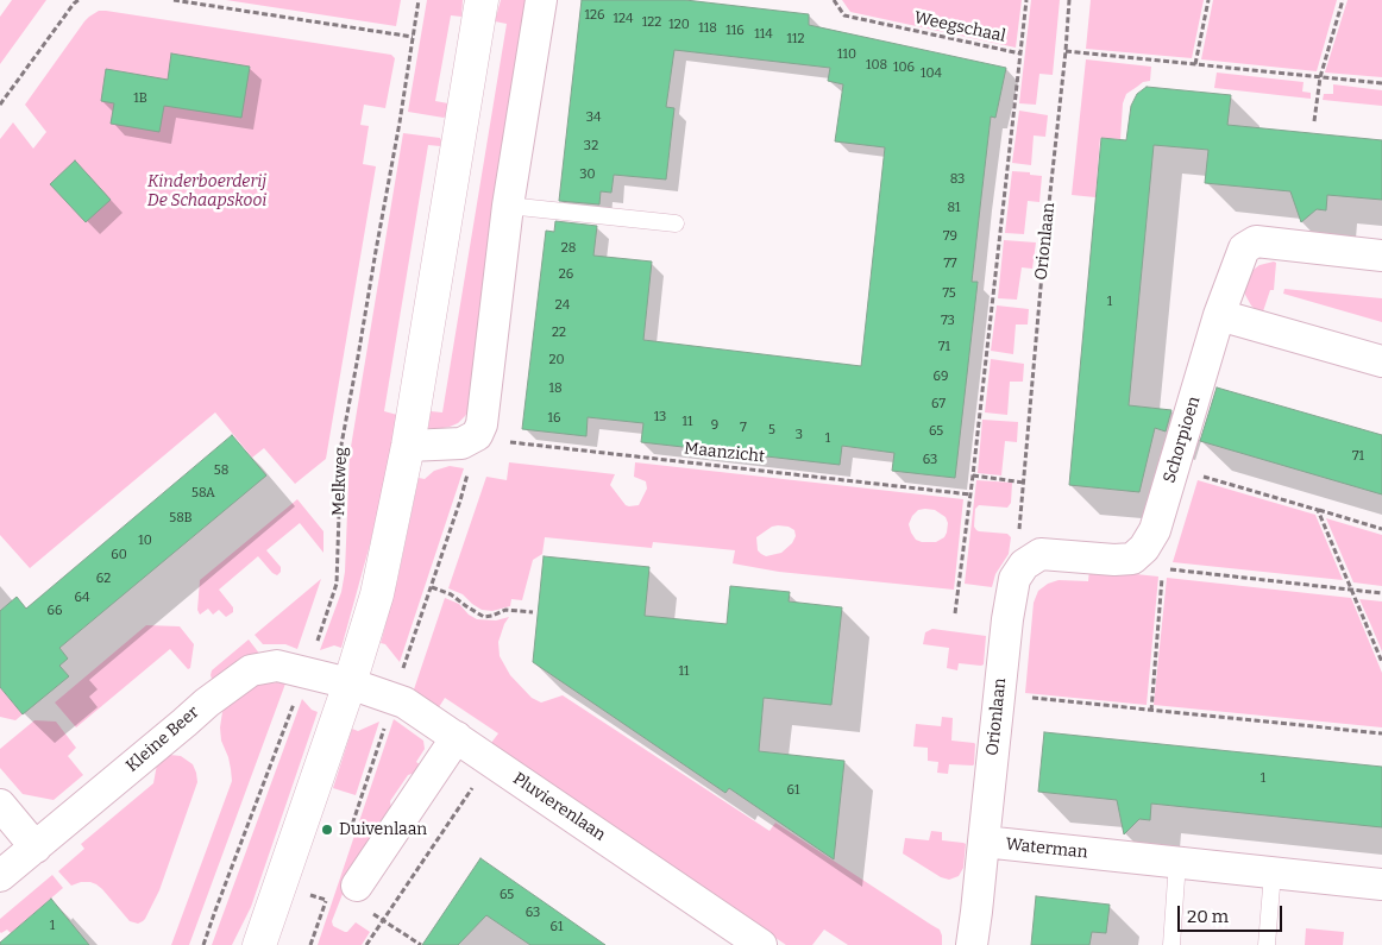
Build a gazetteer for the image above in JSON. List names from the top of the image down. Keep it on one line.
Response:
{"streets":{"street":["Orionlaan","Schorpioen","Kleine Beer","Pluvierenlaan","Waterman"],"path":["Weegschaal","Maanzicht","Melkweg"]},"crossings":[["Orionlaan","Schorpioen"],["Orionlaan","Waterman"],["Melkweg","Kleine Beer"],["Kleine Beer","Pluvierenlaan"]],"parks":["Kinderboerderij De Schaapskooi"],"places":["Duivenlaan"],"house_numbers":["126","124","122","120","118","116","114","112","110","108","106","104","1B","34","32","30","83","81","79","28","77","26","75","1","24","73","22","71","20","69","18","67","13","16","11","9","7","5","65","3","1","71","63","58","58A","58B","10","60","62","64","66","11","1","61","65","63","1","61"],"scale_bar":"20 m"}
